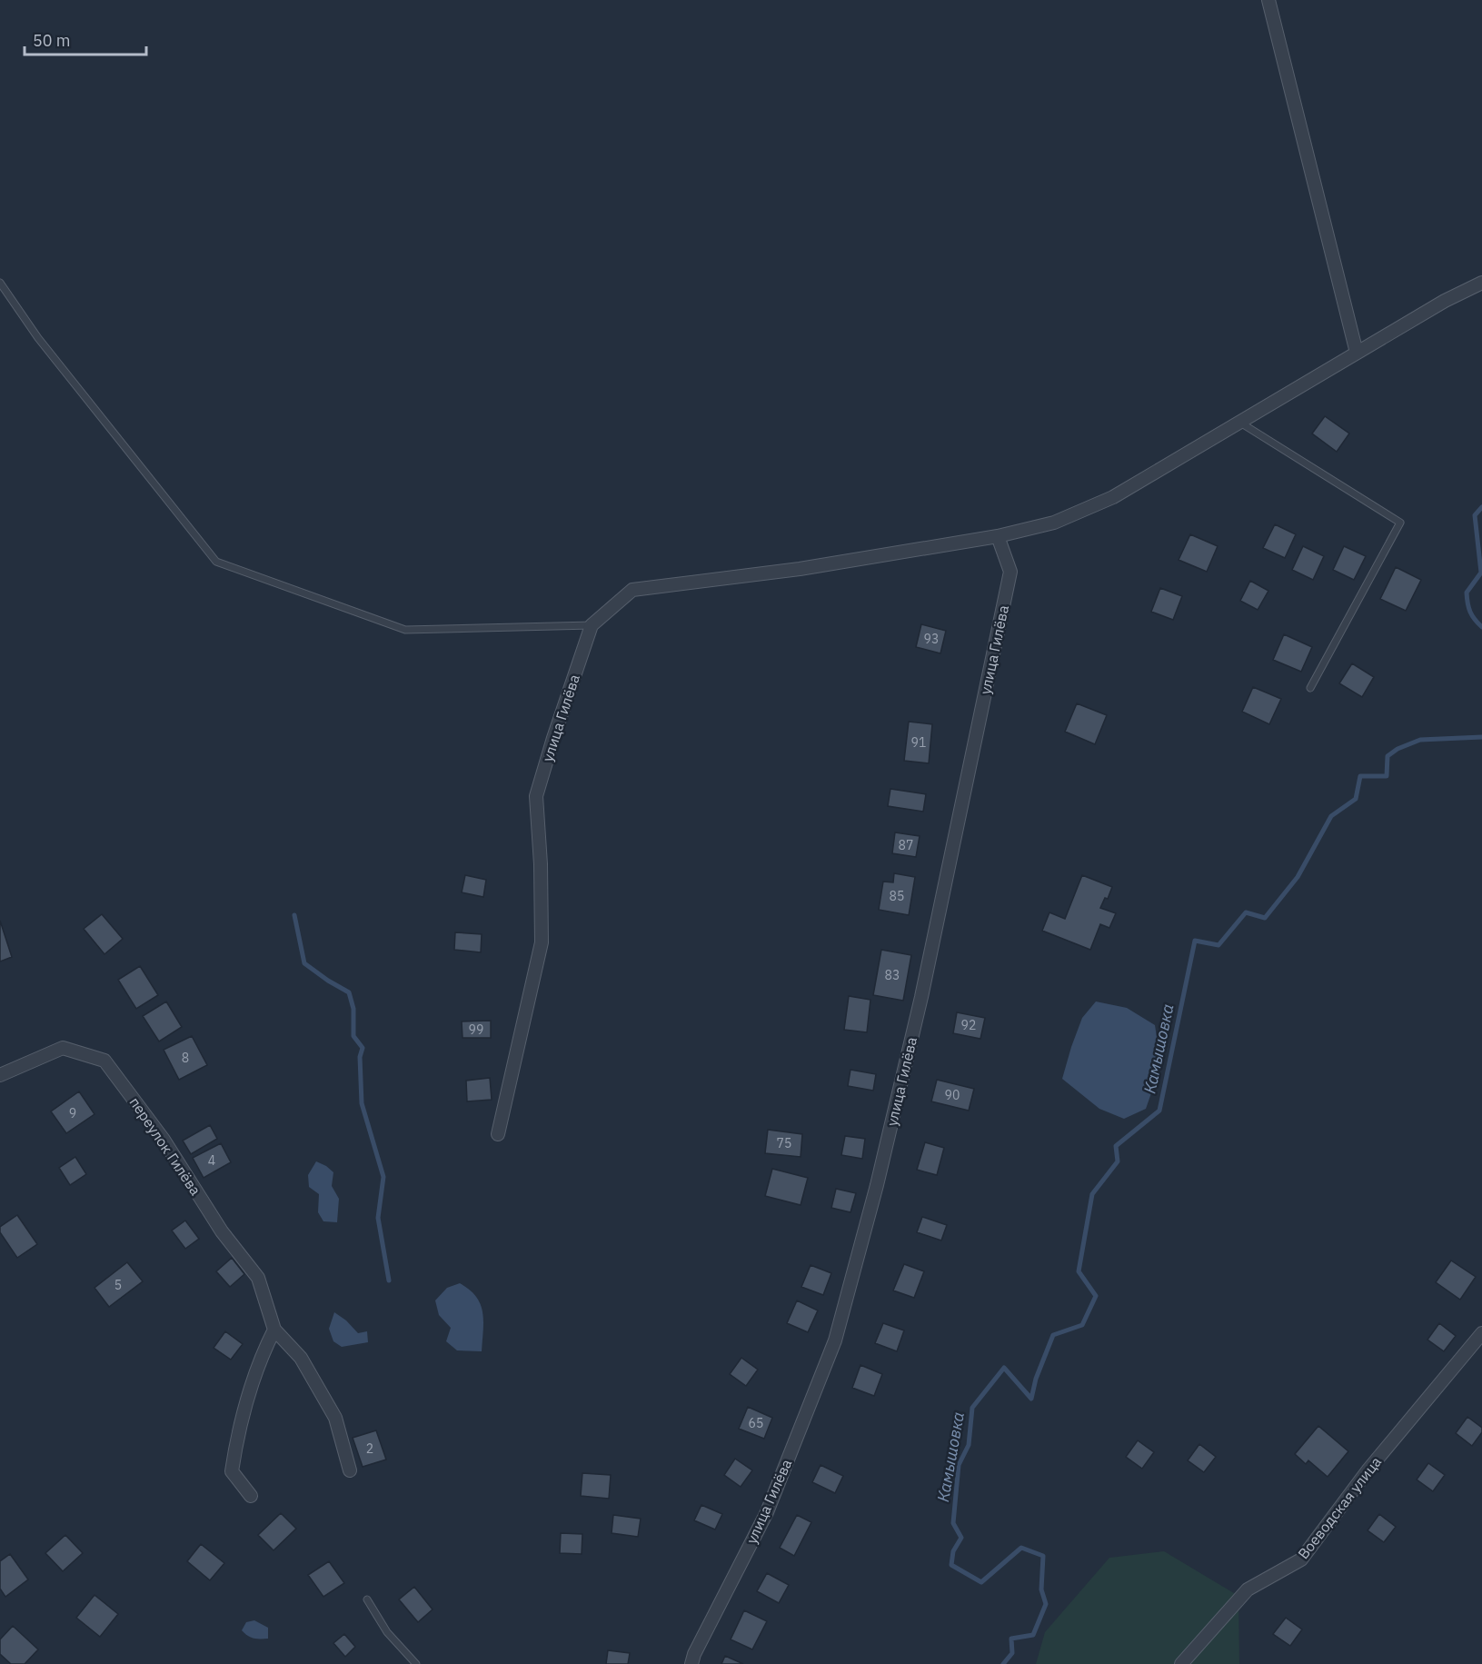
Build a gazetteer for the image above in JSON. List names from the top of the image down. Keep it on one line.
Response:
{"streets":{"street":["улица Гилёва","переулок Гилёва","Воеводская улица"]},"water":["Камышовка"],"house_numbers":["93","91","87","85","83","92","99","8","90","9","75","4","5","65","2"],"scale_bar":"50 m"}
